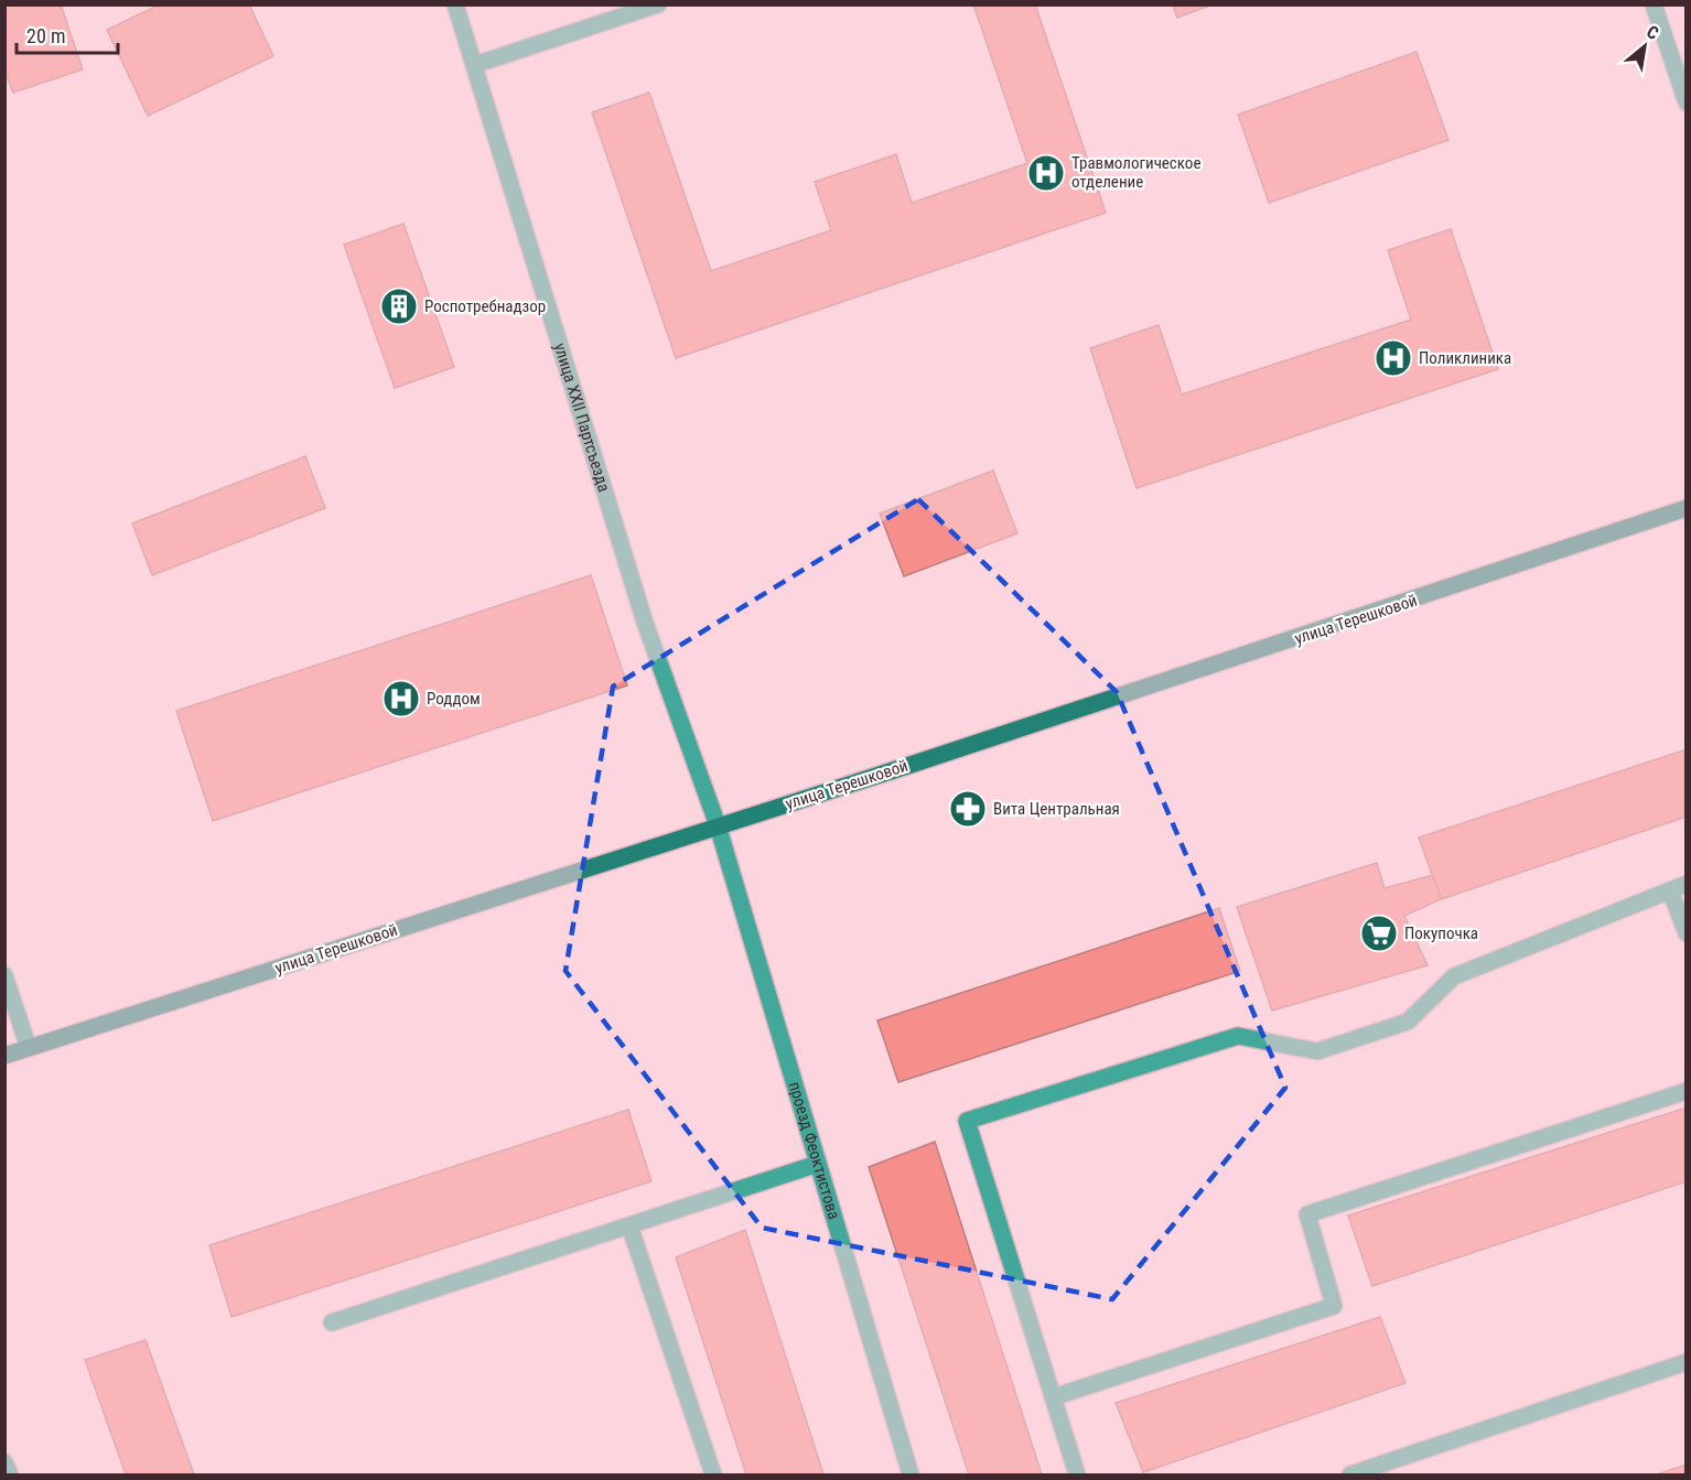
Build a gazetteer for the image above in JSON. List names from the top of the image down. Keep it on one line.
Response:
{"streets":{"street":["улица XXII Партсъезда","улица Терешковой","проезд Феоктистова"]},"crossings":[["улица XXII Партсъезда","улица Терешковой"],["улица XXII Партсъезда","проезд Феоктистова"],["улица Терешковой","проезд Феоктистова"]],"places":{"hospital":["Травмологическое отделение","Поликлиника","Роддом"],"building":["Роспотребнадзор"],"pharmacy":["Вита Центральная"],"supermarket":["Покупочка"]},"scale_bar":"20 m","north":"top right"}
